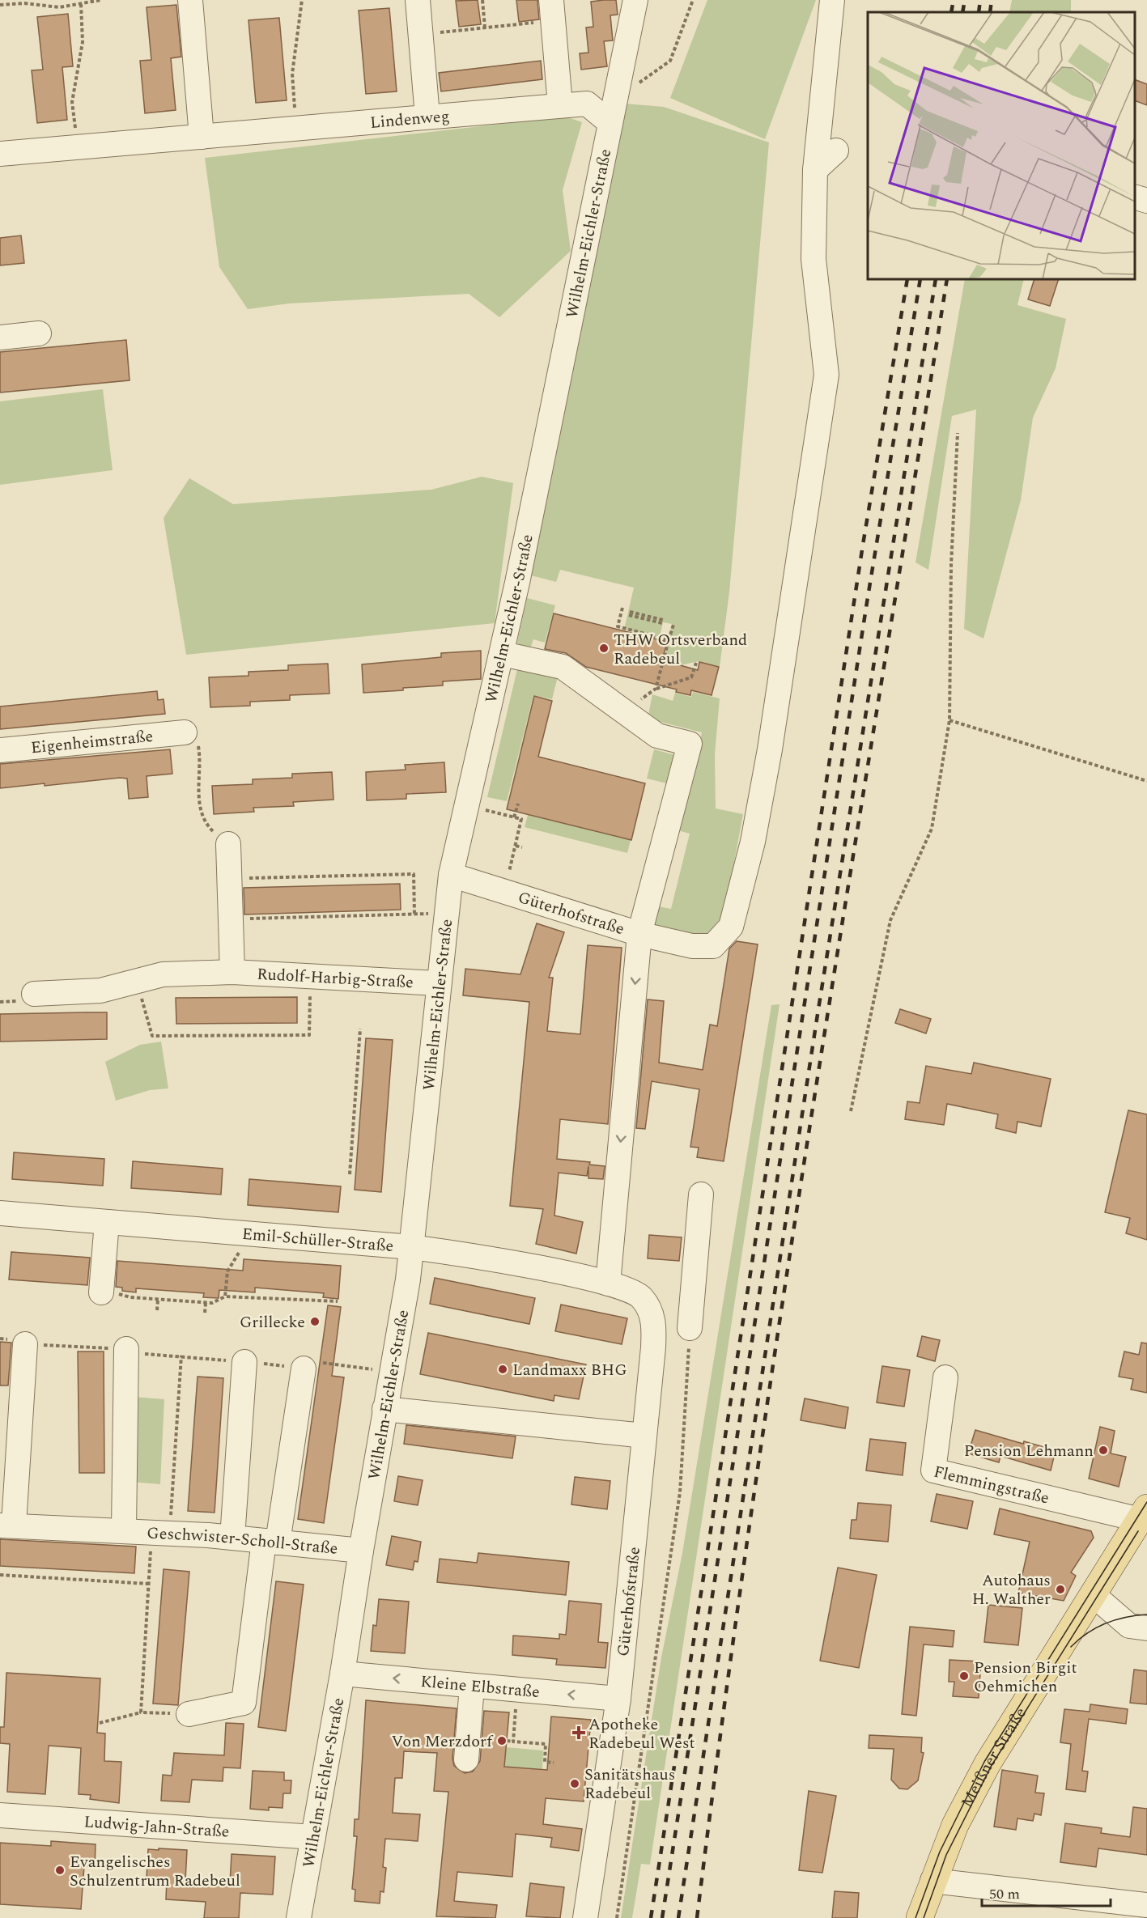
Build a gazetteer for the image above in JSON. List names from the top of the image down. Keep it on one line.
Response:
{"streets":{"main road":["Meißner Straße"],"street":["Lindenweg","Wilhelm-Eichler-Straße","Eigenheimstraße","Güterhofstraße","Rudolf-Harbig-Straße","Emil-Schüller-Straße","Flemmingstraße","Geschwister-Scholl-Straße","Kleine Elbstraße","Ludwig-Jahn-Straße"]},"crossings":[["Lindenweg","Wilhelm-Eichler-Straße"],["Wilhelm-Eichler-Straße","Güterhofstraße"],["Wilhelm-Eichler-Straße","Rudolf-Harbig-Straße"],["Wilhelm-Eichler-Straße","Emil-Schüller-Straße"],["Wilhelm-Eichler-Straße","Geschwister-Scholl-Straße"],["Wilhelm-Eichler-Straße","Kleine Elbstraße"],["Wilhelm-Eichler-Straße","Ludwig-Jahn-Straße"],["Güterhofstraße","Emil-Schüller-Straße"],["Güterhofstraße","Kleine Elbstraße"],["Flemmingstraße","Meißner Straße"]],"one_way":["Kleine Elbstraße"],"places":{"other":["THW Ortsverband Radebeul","Grillecke","Landmaxx BHG","Pension Lehmann","Autohaus H. Walther","Pension Birgit Oehmichen","Von Merzdorf","Sanitätshaus Radebeul","Evangelisches Schulzentrum Radebeul"],"health":["Apotheke Radebeul West"]},"scale_bar":"50 m"}
